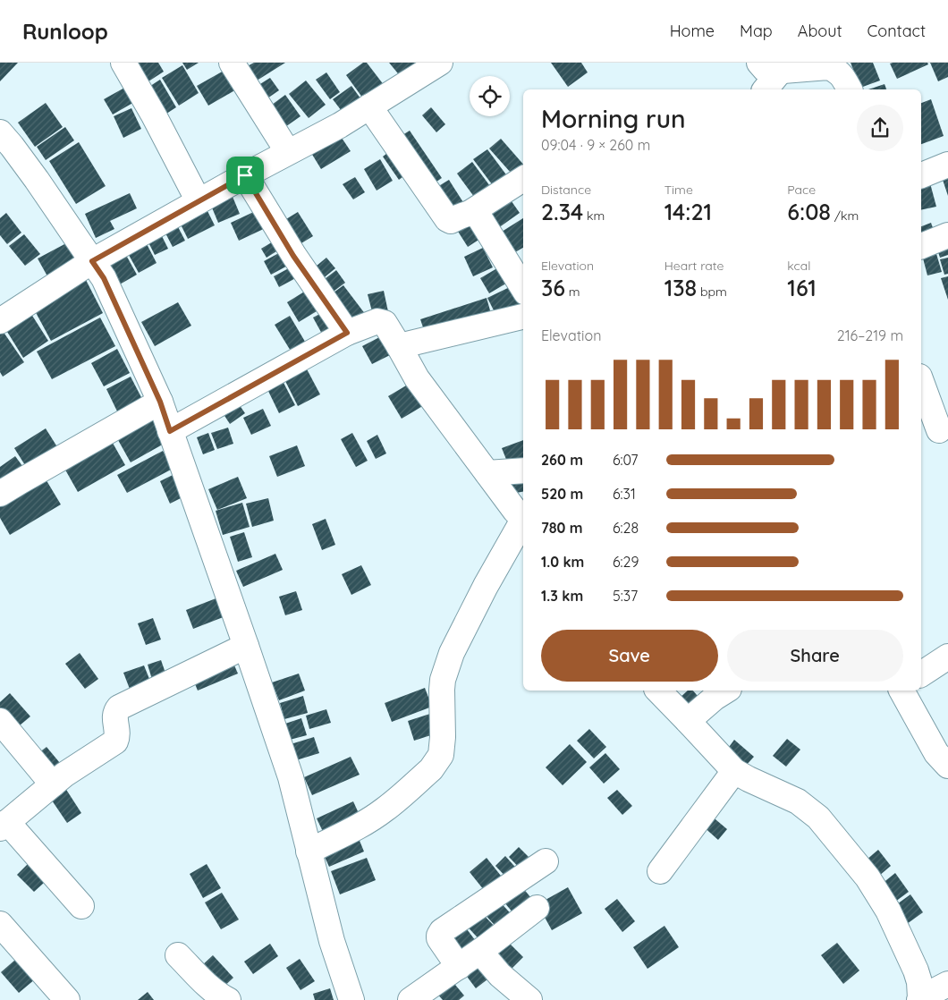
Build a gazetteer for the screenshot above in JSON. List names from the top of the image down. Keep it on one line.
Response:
{"page":{"header":"Runloop","nav":["Home","Map","About","Contact"],"heading":["Morning run","09:04 · 9 × 260 m"],"stats":[["Distance","2.34 km"],["Time","14:21"],["Pace","6:08 /km"],["Elevation","36 m"],["Heart rate","138 bpm"],["kcal","161"]],"chart":["Elevation","216–219 m"],"list":[{"name":"260 m","note":"6:07"},{"name":"520 m","note":"6:31"},{"name":"780 m","note":"6:28"},{"name":"1.0 km","note":"6:29"},{"name":"1.3 km","note":"5:37"}],"buttons":["Save","Share"]}}
